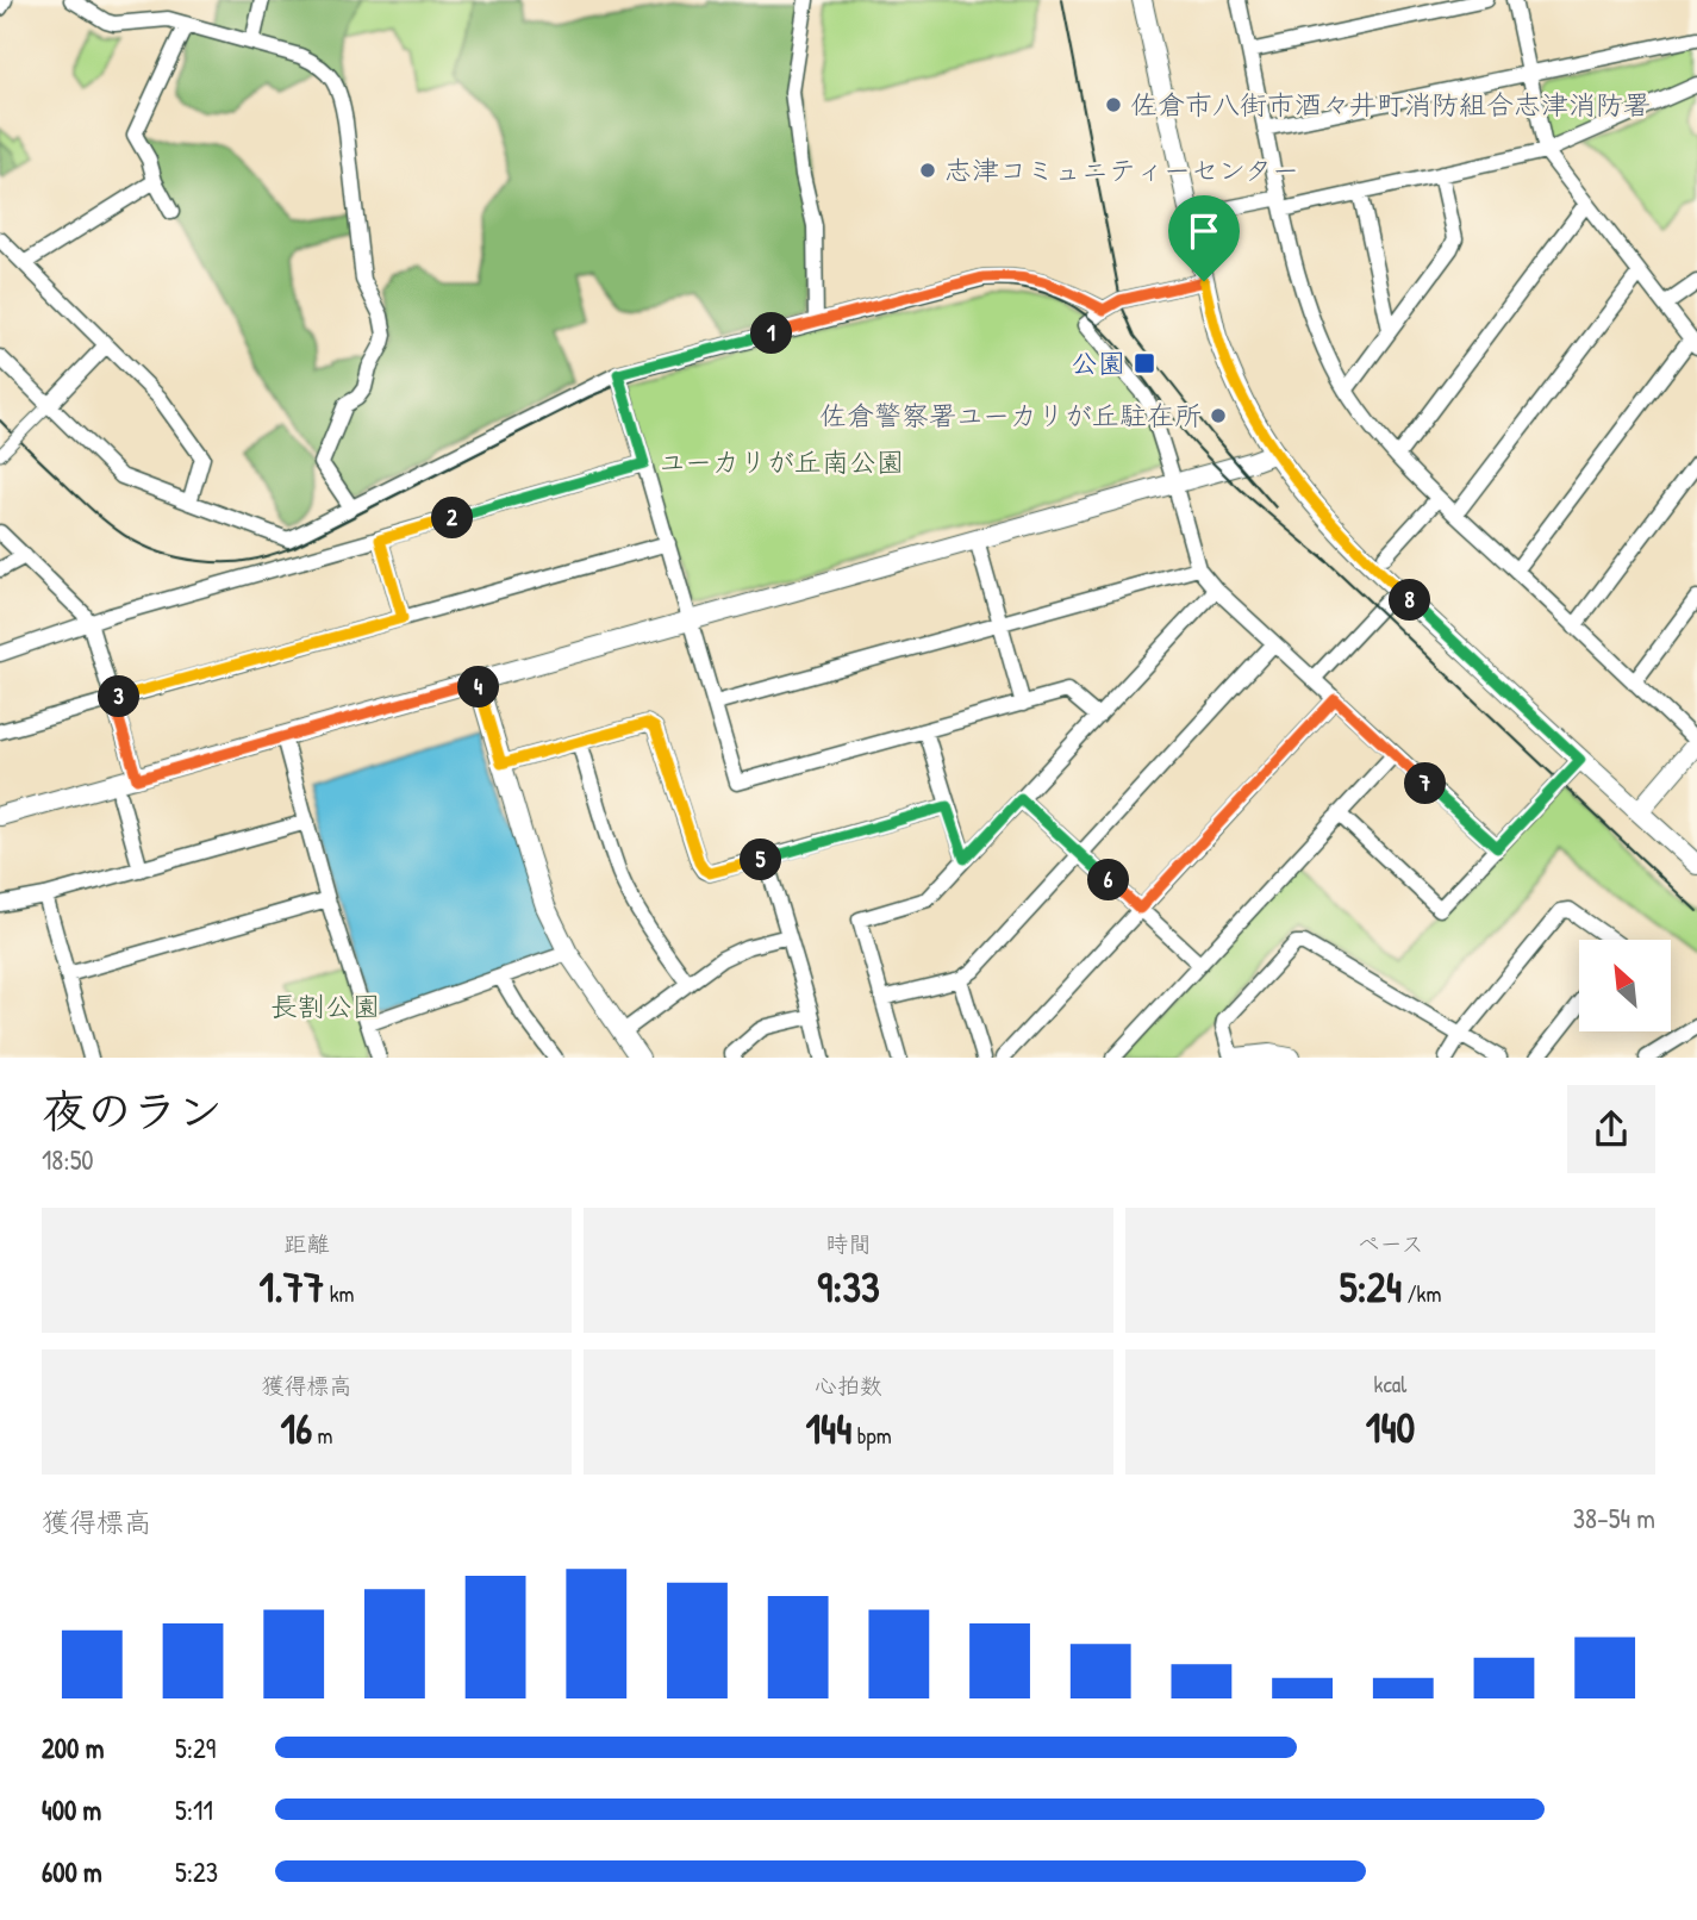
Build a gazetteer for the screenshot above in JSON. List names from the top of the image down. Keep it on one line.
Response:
{"parks":["ユーカリが丘南公園","長割公園"],"places":{"other":["佐倉市八街市酒々井町消防組合志津消防署","志津コミュニティーセンター","佐倉警察署ユーカリが丘駐在所"],"transit":["公園"]},"north":"top left","page":{"pins":["1","2","8","4","3","7","5","6"],"heading":["夜のラン","18:50"],"stats":[["距離","1.77 km"],["時間","9:33"],["ペース","5:24 /km"],["獲得標高","16 m"],["心拍数","144 bpm"],["kcal","140"]],"chart":["獲得標高","38–54 m"],"list":[{"name":"200 m","note":"5:29"},{"name":"400 m","note":"5:11"},{"name":"600 m","note":"5:23"}]}}
